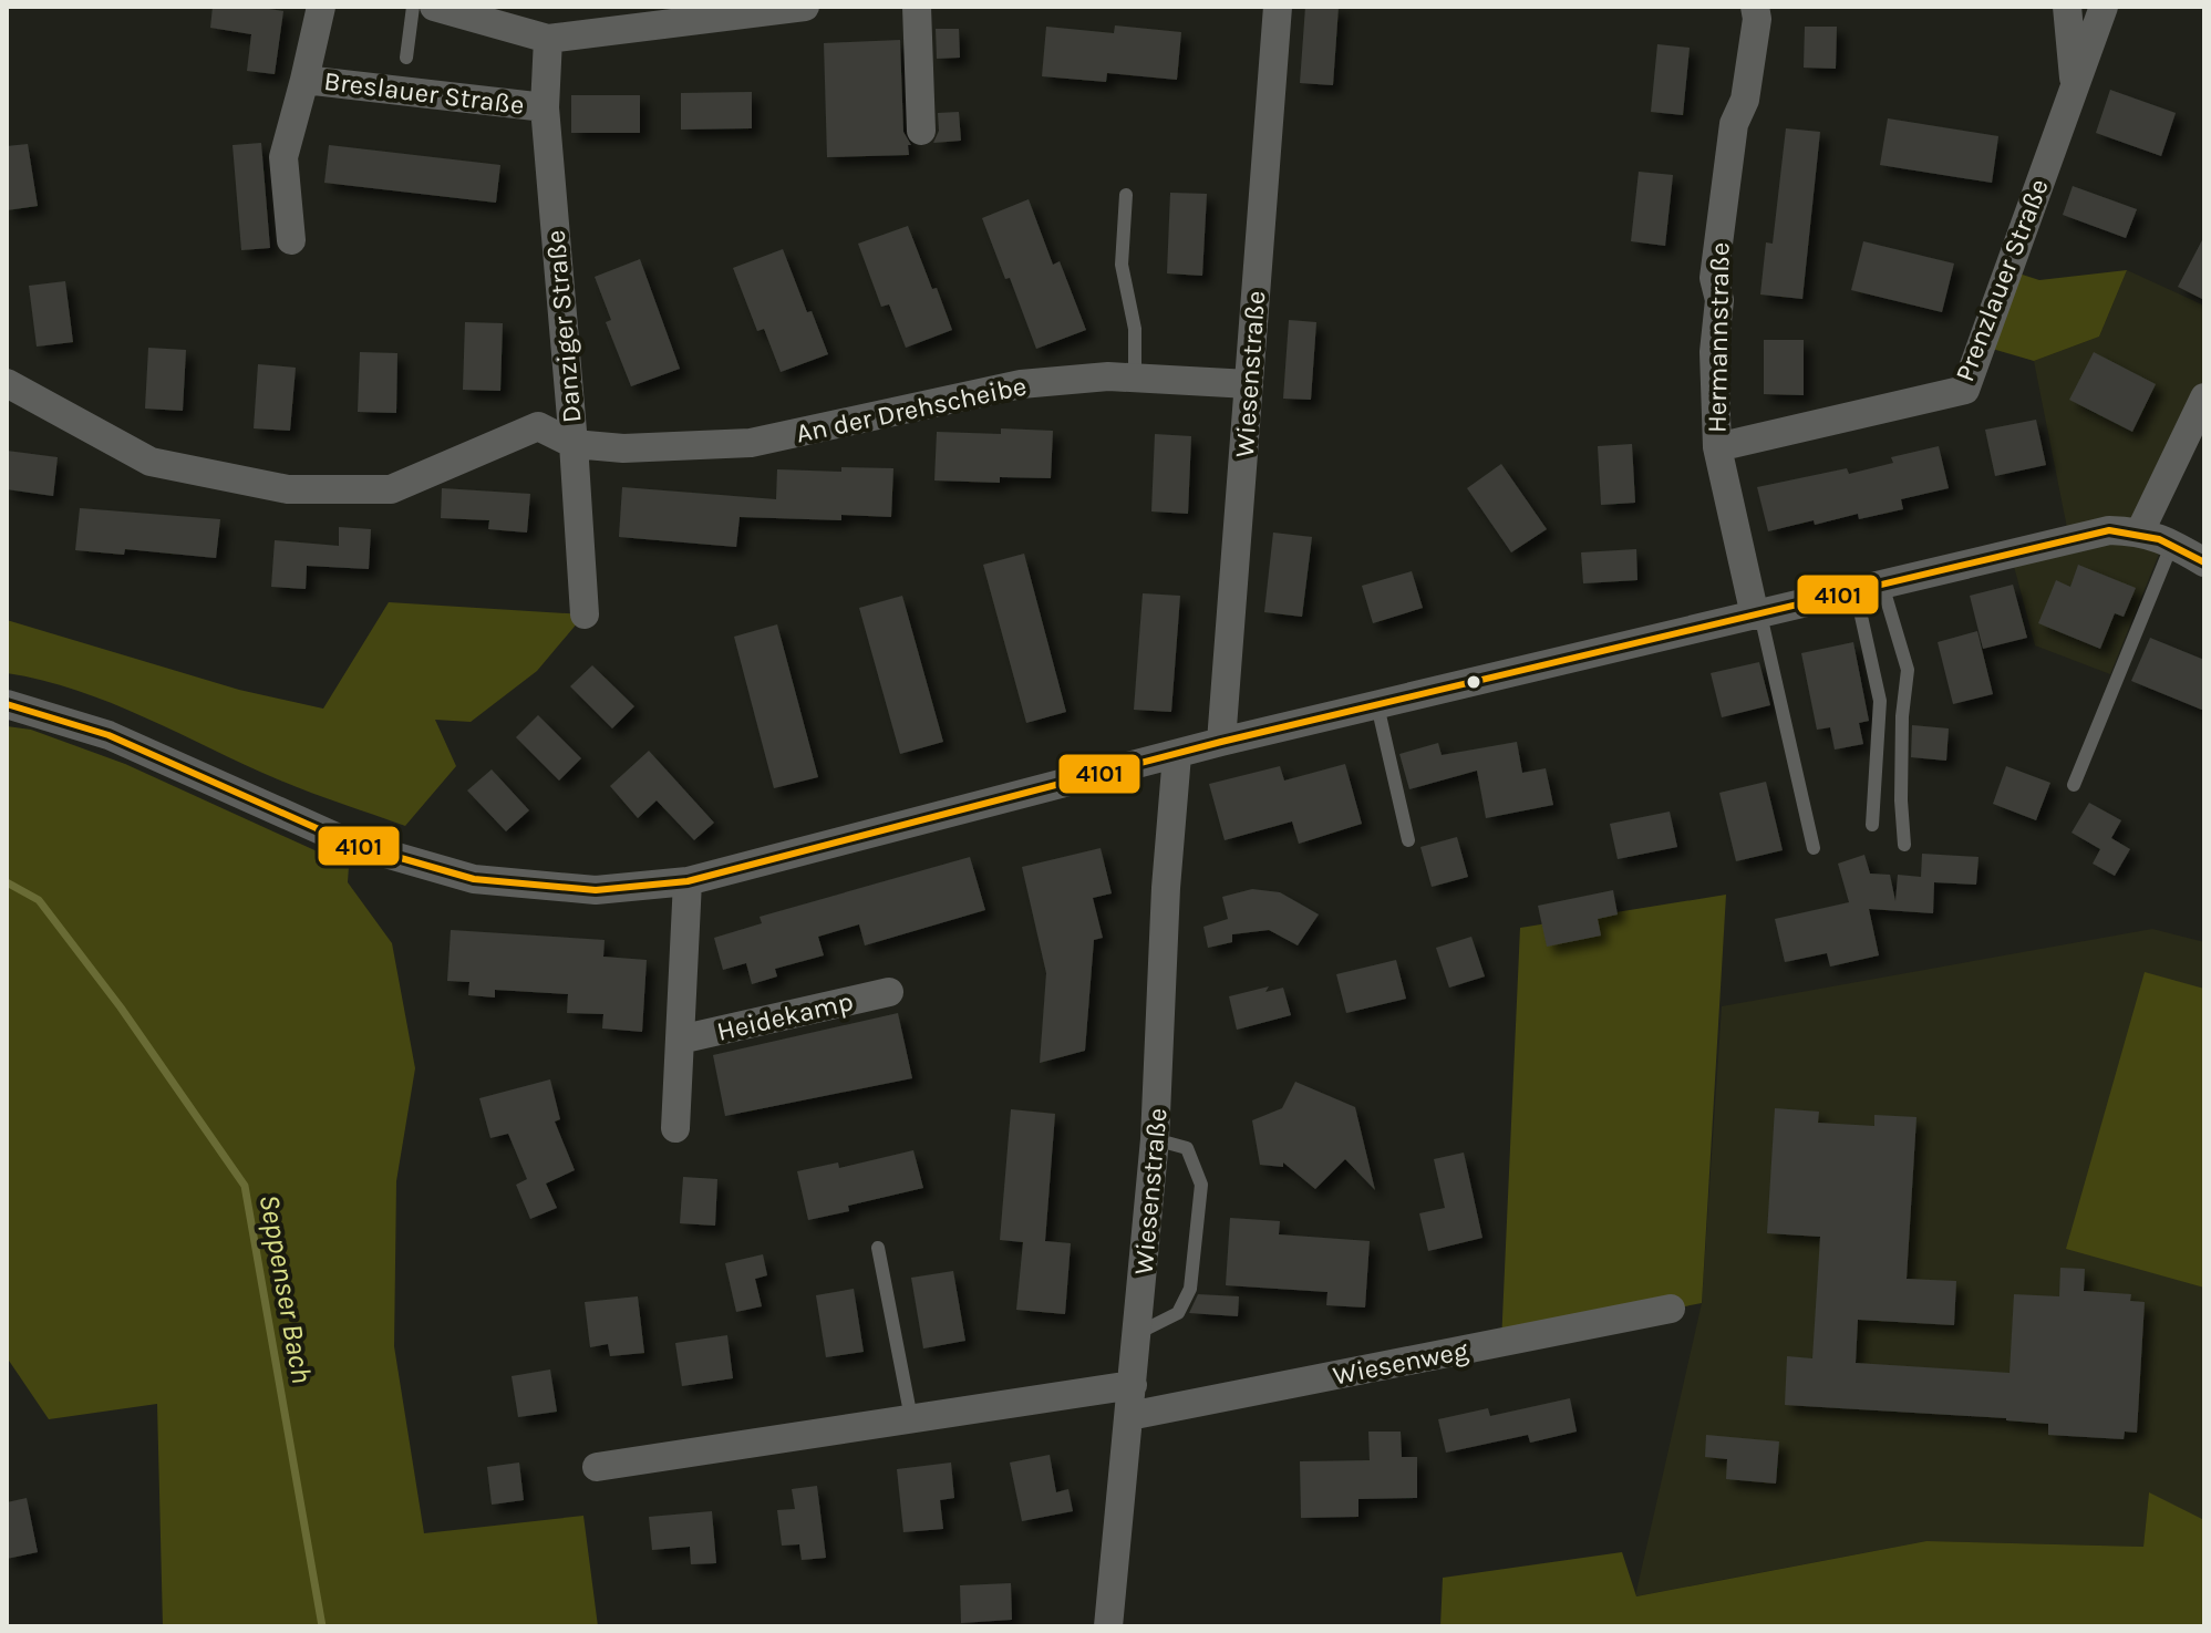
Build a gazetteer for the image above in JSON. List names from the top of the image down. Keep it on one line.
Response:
{"streets":{"street":["Breslauer Straße","Prenzlauer Straße","Danziger Straße","Hermannstraße","Wiesenstraße","An der Drehscheibe","Heidekamp","Wiesenweg"]},"crossings":[["Breslauer Straße","Danziger Straße"],["Prenzlauer Straße","Hermannstraße"],["Danziger Straße","An der Drehscheibe"],["Wiesenstraße","An der Drehscheibe"],["Wiesenstraße","Wiesenweg"]],"water":["Seppenser Bach"],"lines":["transit line 4101"]}
